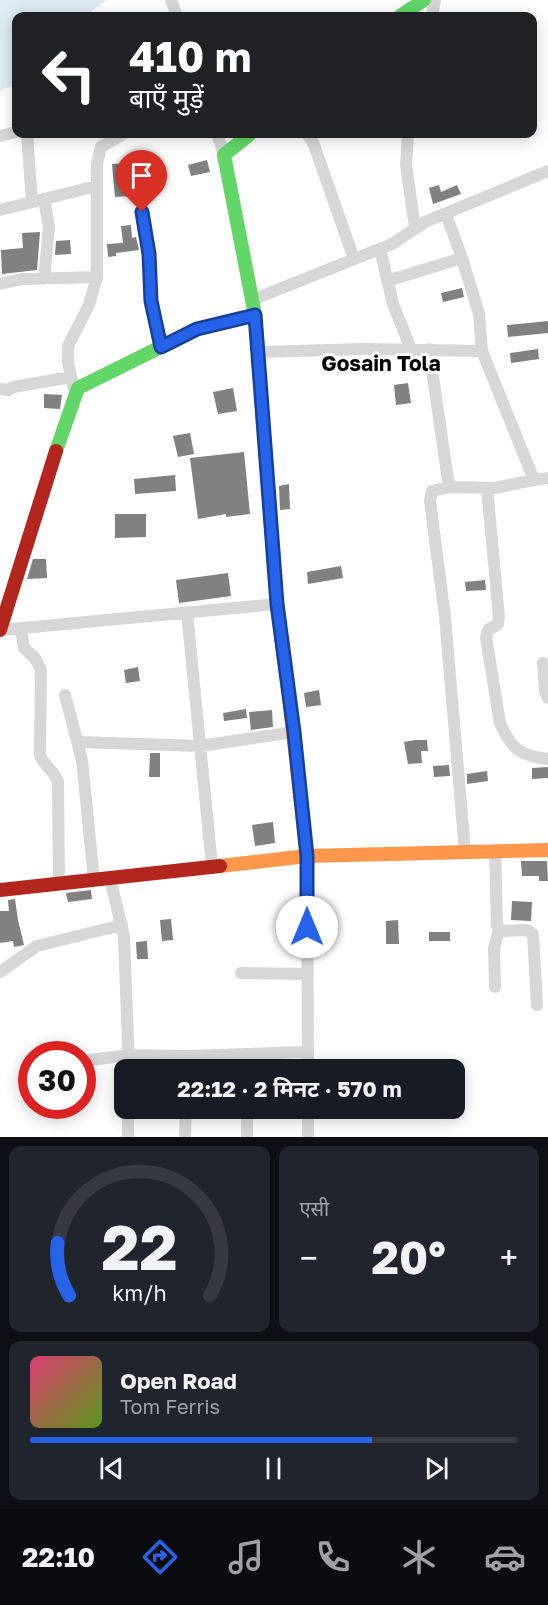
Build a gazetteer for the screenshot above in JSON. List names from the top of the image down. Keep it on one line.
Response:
{"districts":["Gosain Tola"],"page":{"turn":["410 m","बाएँ मुड़ें"],"limit":"30","trip":"22:12 · 2 मिनट · 570 m","tile":"एसी","heat":["−","20°","+"],"song":["Open Road","Tom Ferris"],"tabs":"22:10","gauge":["22","km/h"]}}
